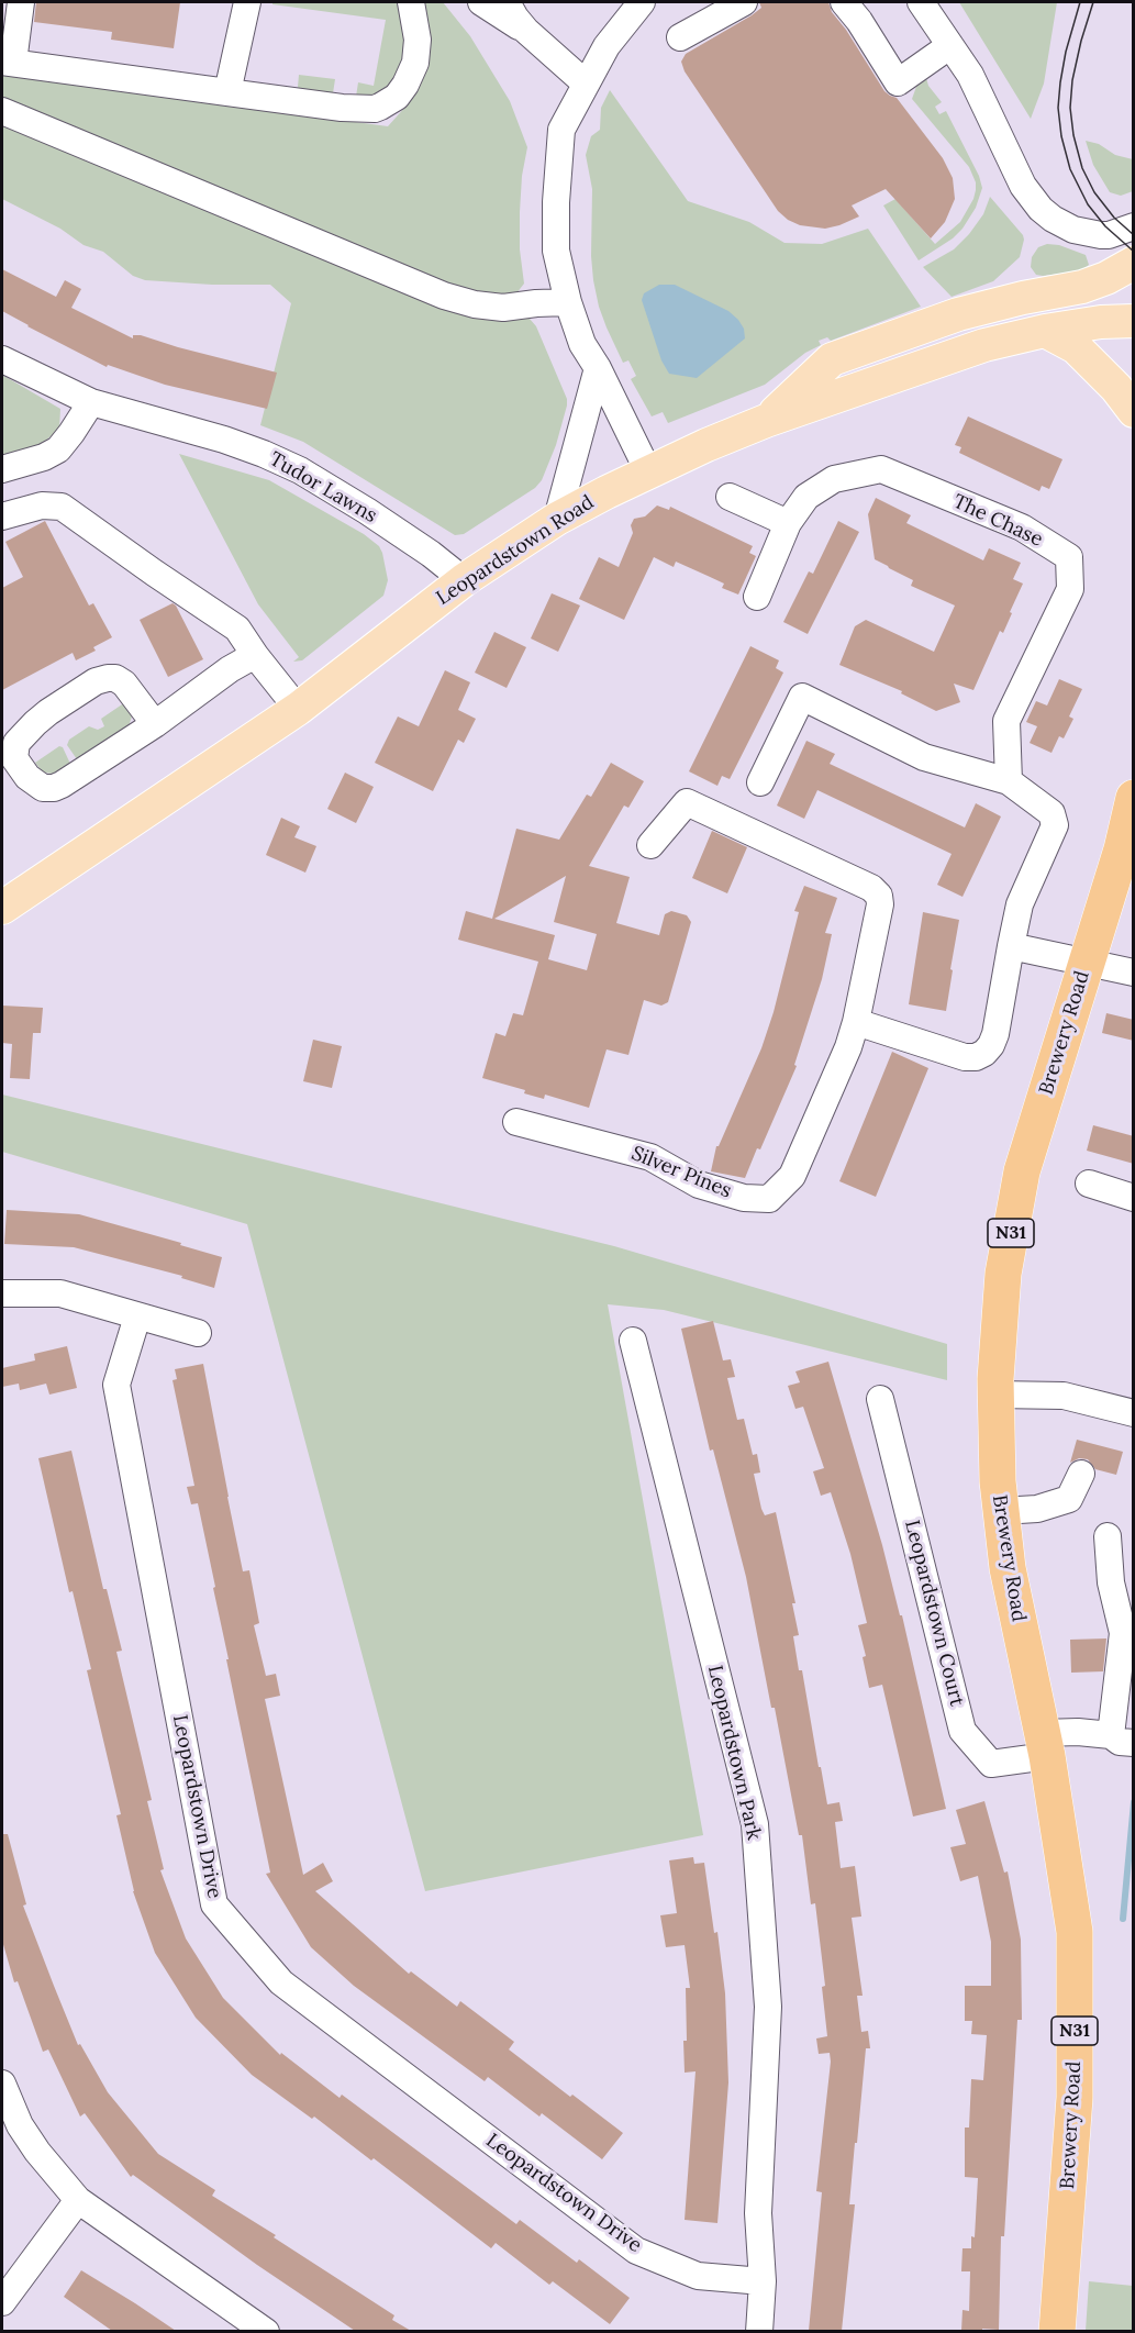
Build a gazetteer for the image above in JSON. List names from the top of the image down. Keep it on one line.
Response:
{"streets":{"highway":["Brewery Road","N31"],"main road":["Leopardstown Road"],"street":["Tudor Lawns","The Chase","Silver Pines","Leopardstown Court","Leopardstown Park","Leopardstown Drive"]},"crossings":[["Tudor Lawns","Leopardstown Road"],["Brewery Road","Leopardstown Court"],["Leopardstown Park","Leopardstown Drive"]]}
